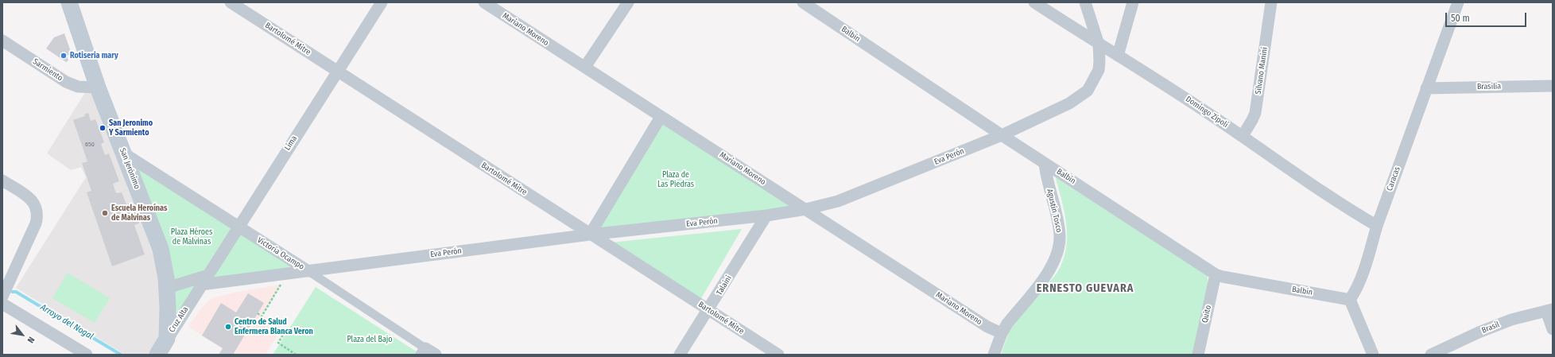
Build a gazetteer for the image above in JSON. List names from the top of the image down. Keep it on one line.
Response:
{"streets":{"main road":["San Jerónimo","Cruz Alta"],"street":["Mariano Moreno","Balbín","Bartolomé Mitre","Sarmiento","Silvano Manini","Brasilia","Domingo Zípoli","Lima","Eva Perón","Caracas","Agustín Tosco","Victoria Ocampo","Talaini","Quito","Brasil"]},"crossings":[["Mariano Moreno","Eva Perón"],["Mariano Moreno","Agustín Tosco"],["Balbín","Eva Perón"],["Balbín","Caracas"],["Balbín","Agustín Tosco"],["Balbín","Quito"],["Bartolomé Mitre","Lima"],["Bartolomé Mitre","Eva Perón"],["Bartolomé Mitre","Talaini"],["Sarmiento","San Jerónimo"],["Silvano Manini","Domingo Zípoli"],["Brasilia","Caracas"],["Domingo Zípoli","Eva Perón"],["Domingo Zípoli","Caracas"],["Lima","Eva Perón"],["Lima","Victoria Ocampo"],["Lima","Cruz Alta"],["Eva Perón","San Jerónimo"],["Eva Perón","Victoria Ocampo"],["Eva Perón","Talaini"],["Eva Perón","Cruz Alta"],["San Jerónimo","Victoria Ocampo"],["San Jerónimo","Cruz Alta"]],"districts":["ERNESTO GUEVARA"],"water":["Arroyo del Nogal"],"parks":["Plaza de Las Piedras","Plaza Héroes de Malvinas","Plaza del Bajo"],"places":["Rotiseria mary","San Jeronimo Y Sarmiento","Escuela Heroínas de Malvinas","Centro de Salud Enfermera Blanca Veron"],"house_numbers":["650"],"scale_bar":"50 m","north":"bottom right"}
